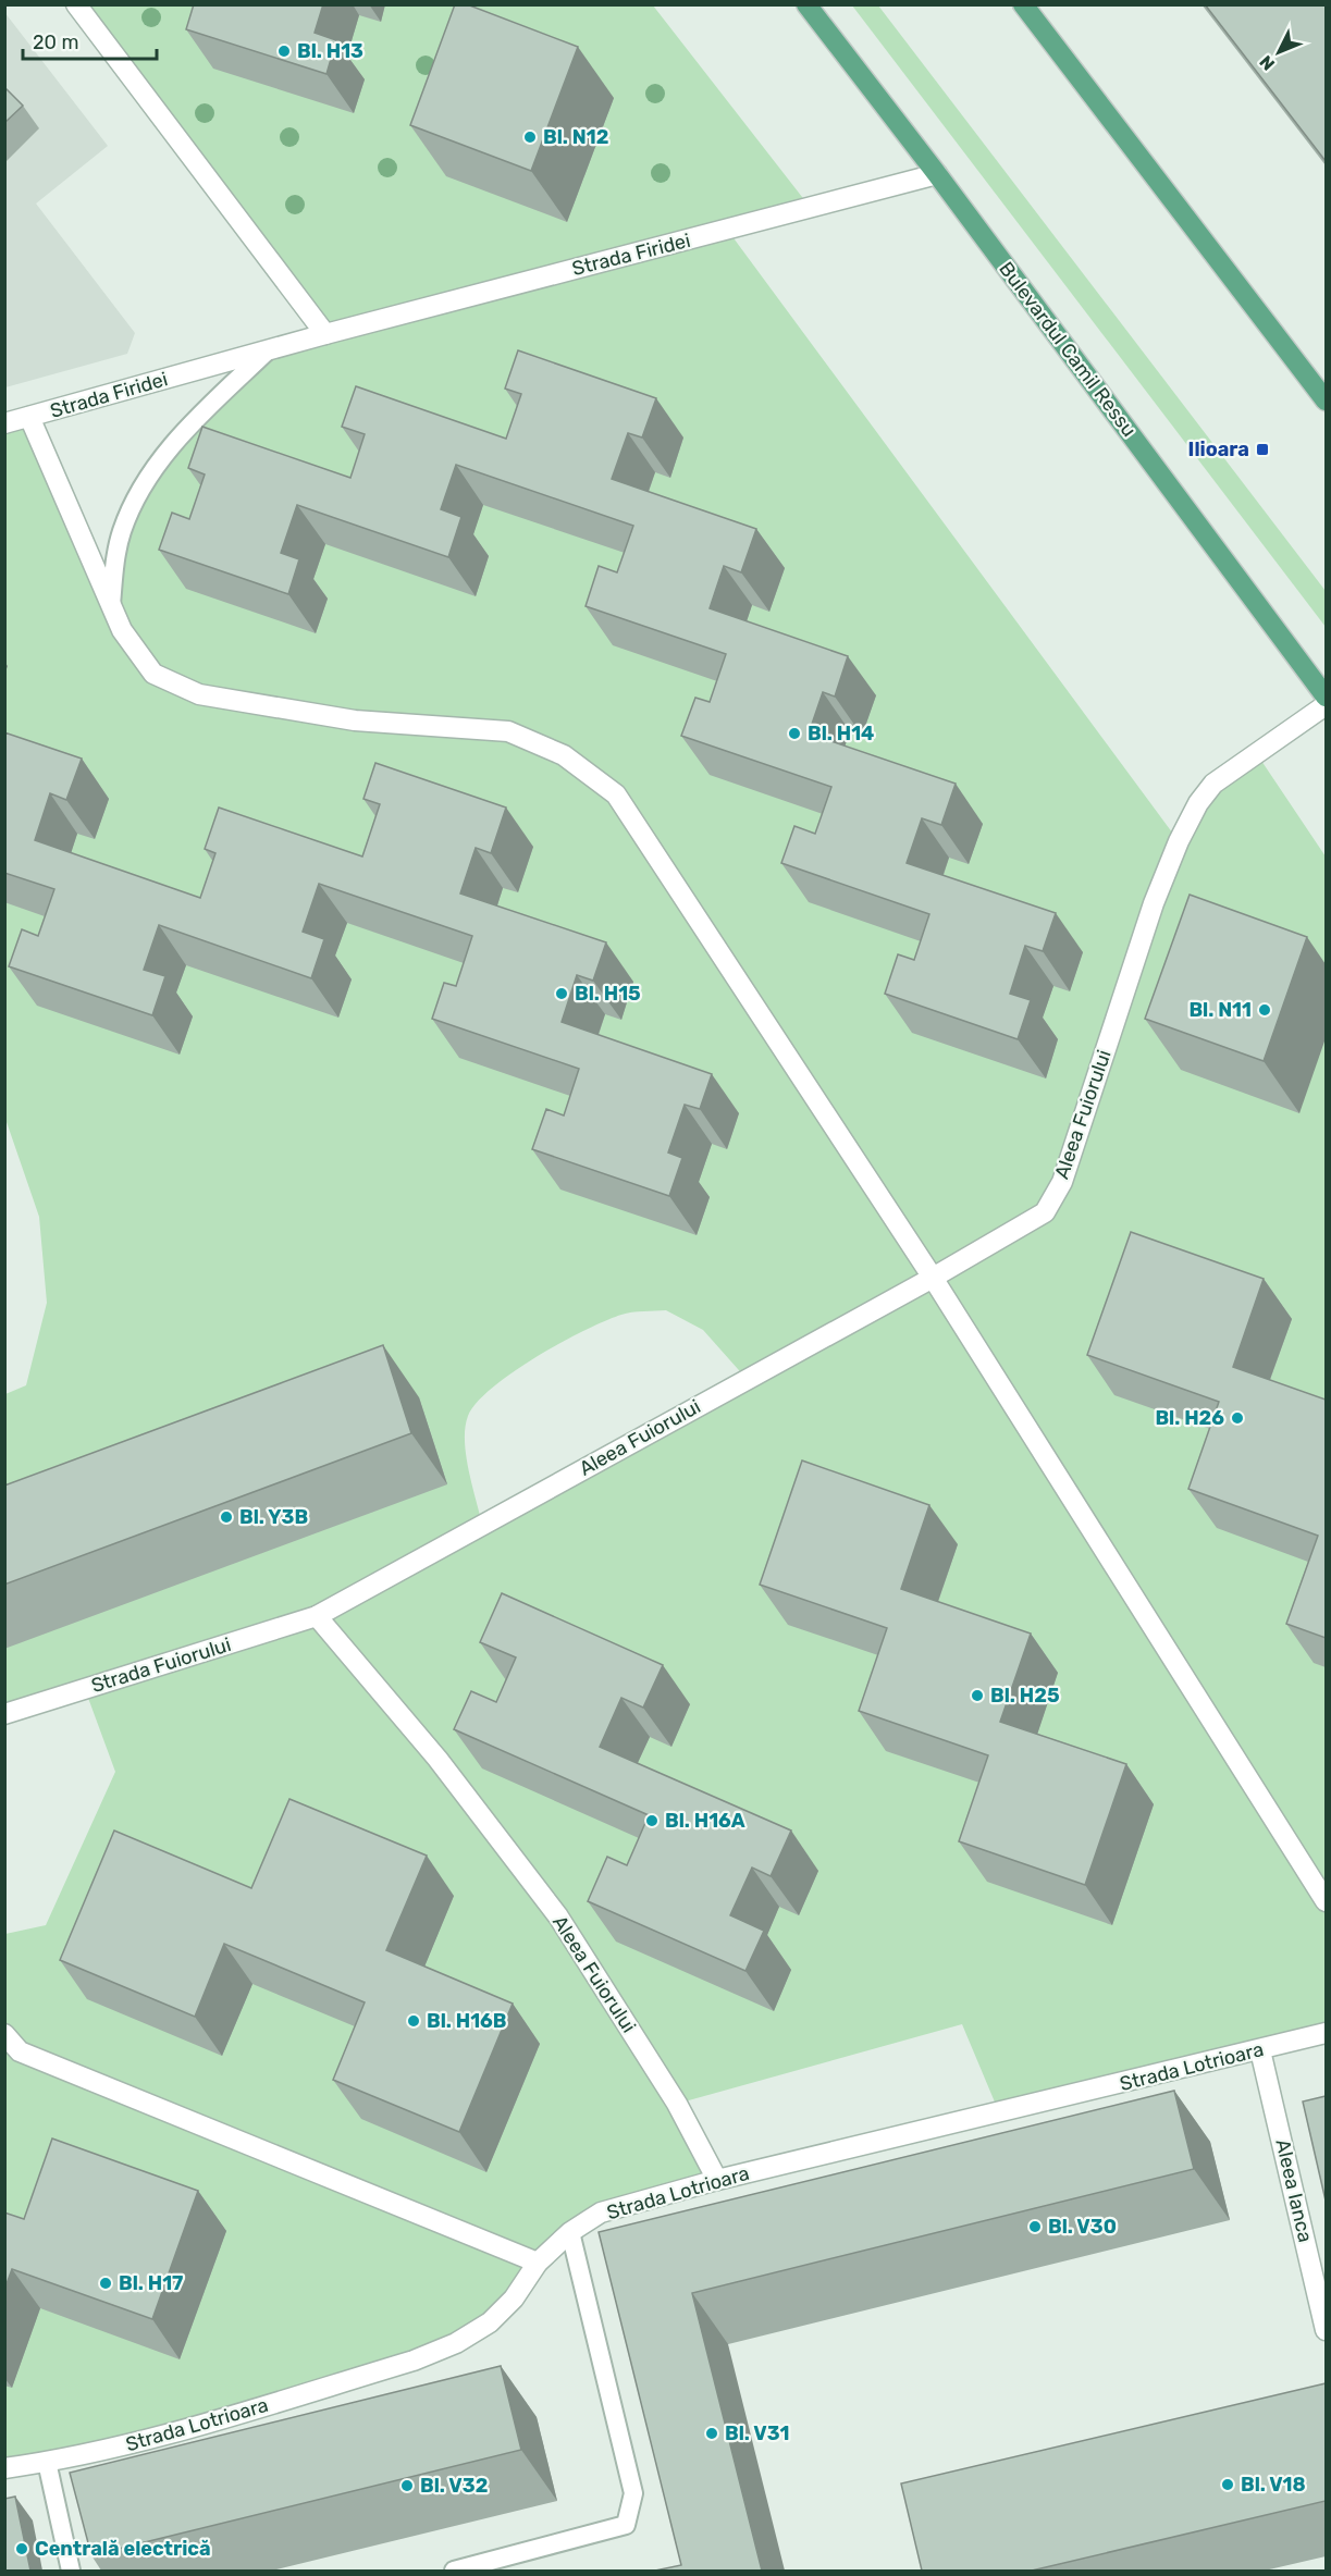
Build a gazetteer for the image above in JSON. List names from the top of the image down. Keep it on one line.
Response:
{"streets":{"main road":["Bulevardul Camil Ressu"],"street":["Strada Firidei","Aleea Fuiorului","Strada Fuiorului","Strada Lotrioara","Aleea Ianca"]},"crossings":[["Strada Firidei","Bulevardul Camil Ressu"],["Aleea Fuiorului","Strada Fuiorului"],["Aleea Fuiorului","Strada Lotrioara"],["Strada Lotrioara","Aleea Ianca"]],"places":{"other":["Bl. H13","Bl. N12","Bl. H14","Bl. H15","Bl. N11","Bl. H26","Bl. Y3B","Bl. H25","Bl. H16A","Bl. H16B","Bl. V30","Bl. H17","Bl. V31","Bl. V18","Bl. V32","Centrală electrică"],"transit":["Ilioara"]},"scale_bar":"20 m","north":"bottom left"}
